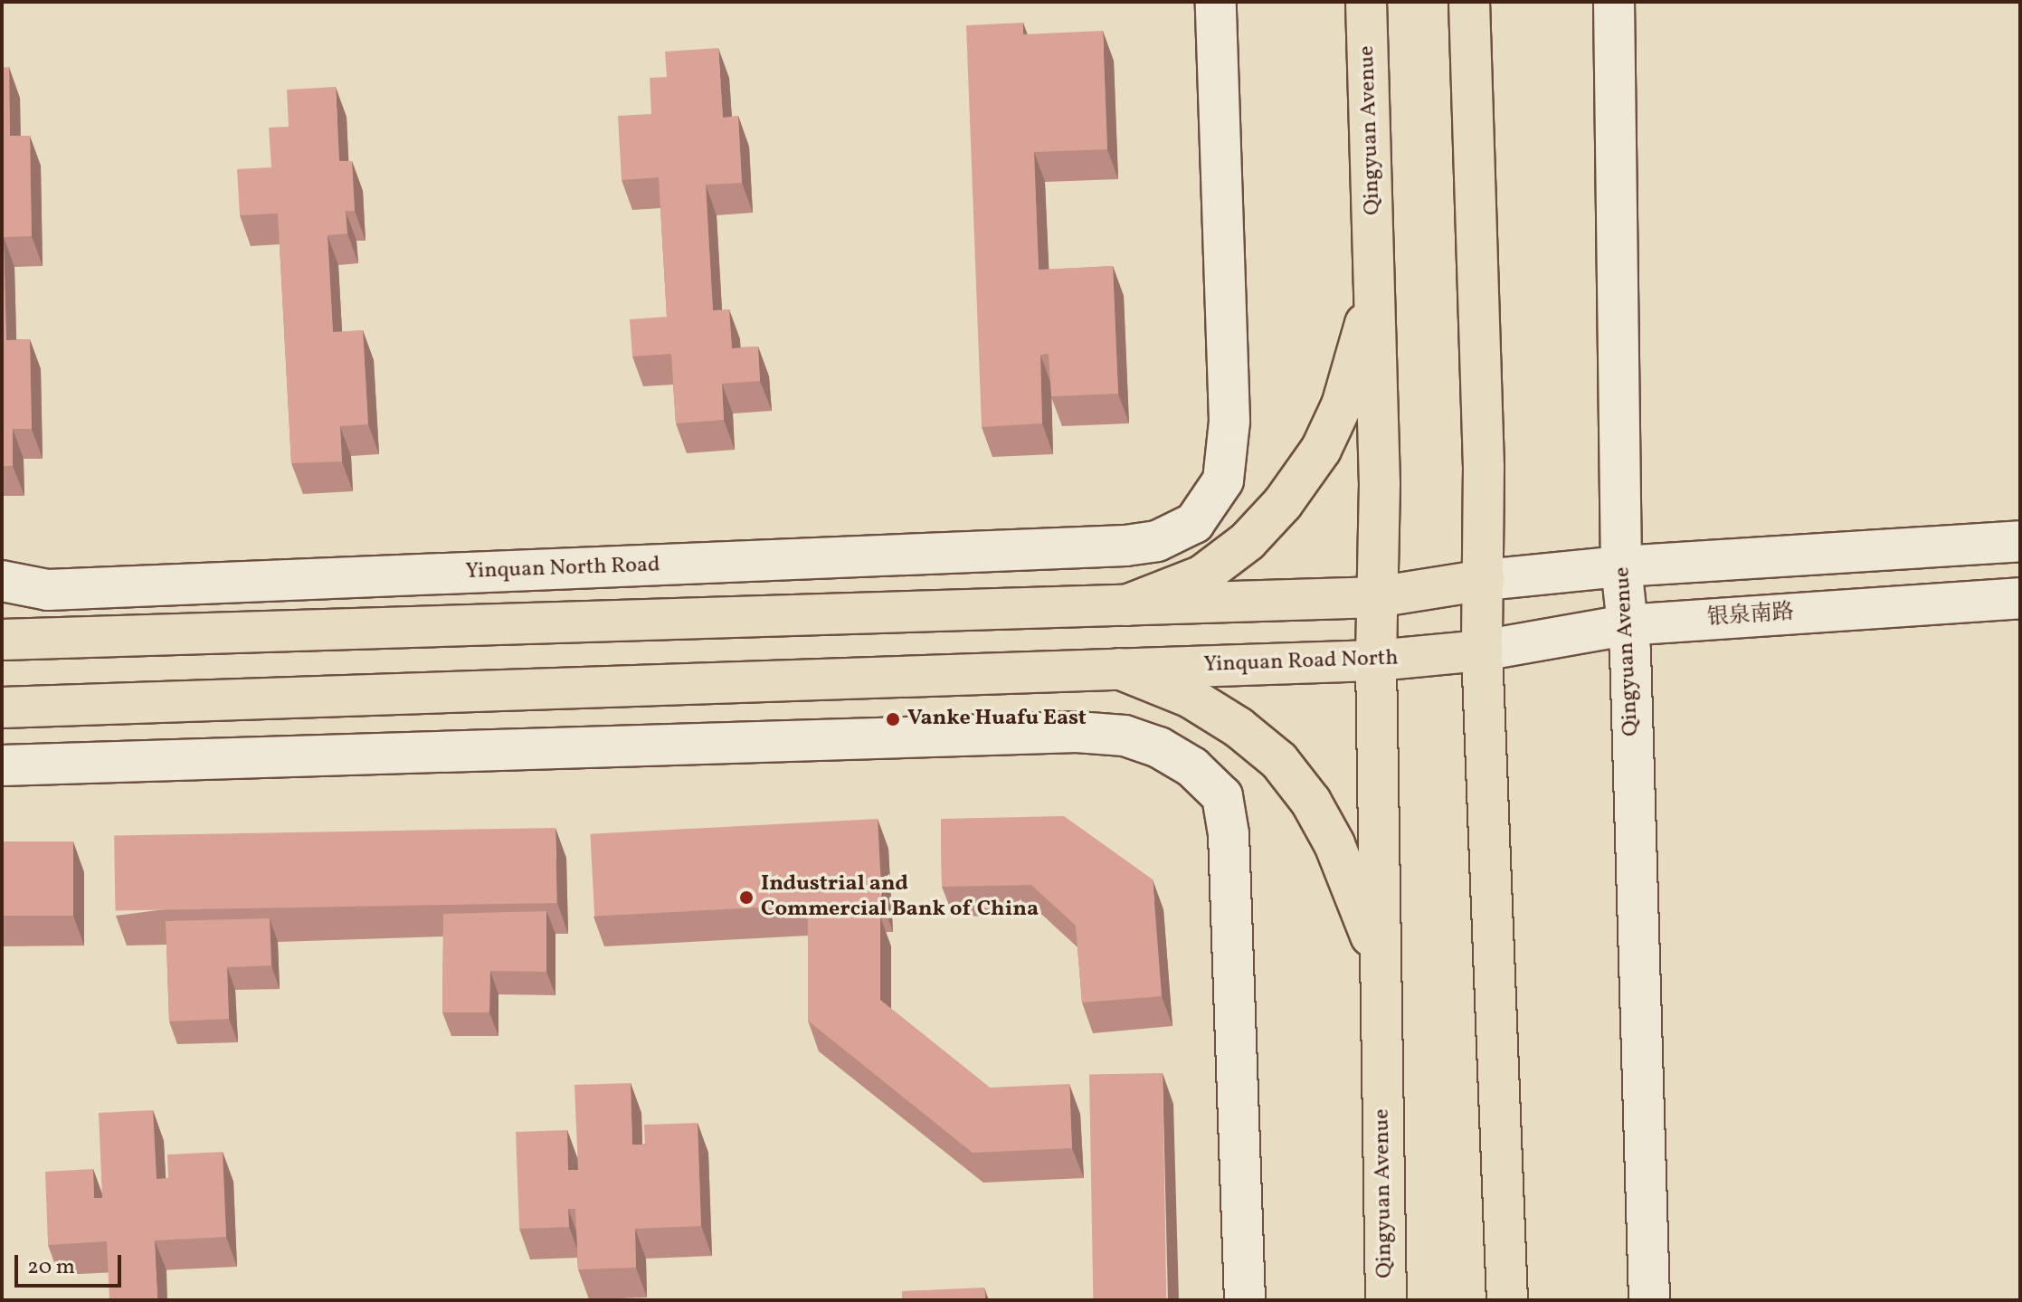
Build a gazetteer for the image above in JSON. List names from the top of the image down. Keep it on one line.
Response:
{"streets":{"main road":["Qingyuan Avenue","Yinquan Road North"],"street":["Yinquan North Road","银泉南路"]},"crossings":[["Qingyuan Avenue","银泉南路"],["Qingyuan Avenue","Yinquan Road North"],["银泉南路","Yinquan Road North"]],"places":["Vanke Huafu East","Industrial and Commercial Bank of China"],"scale_bar":"20 m"}
